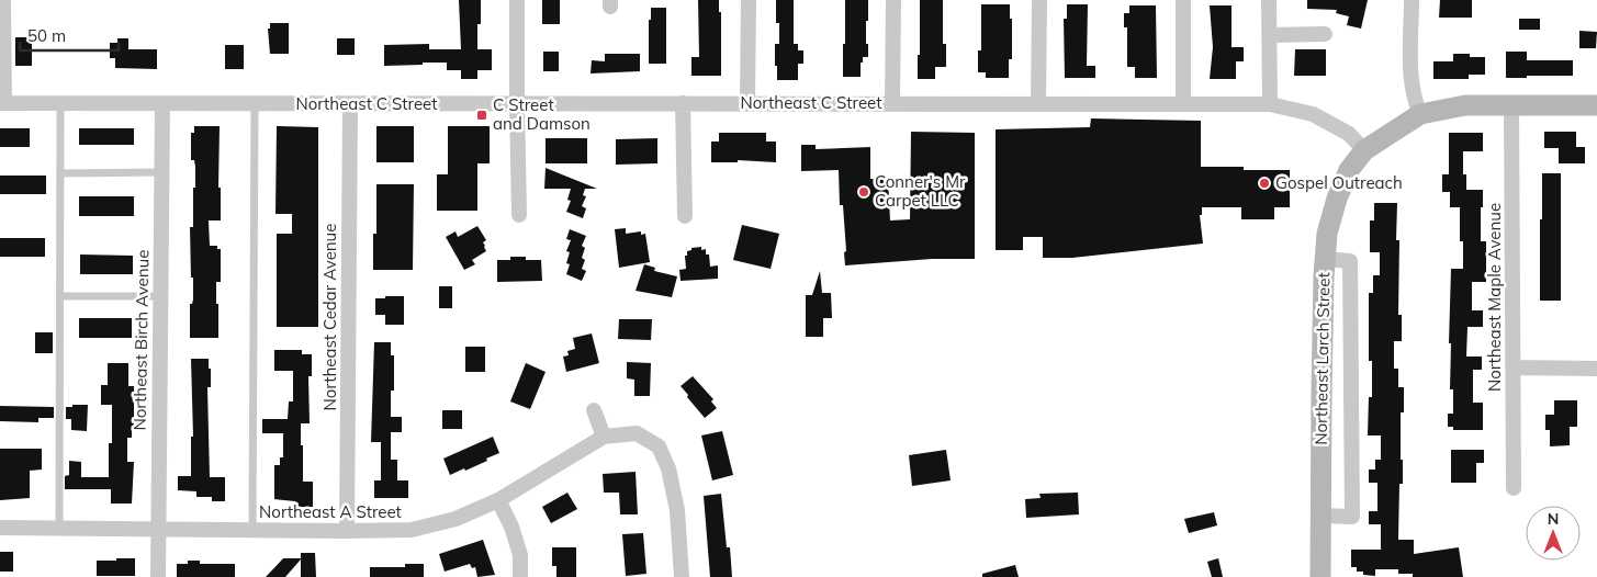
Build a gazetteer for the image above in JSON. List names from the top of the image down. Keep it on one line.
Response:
{"streets":{"main road":["Northeast Larch Street"],"street":["Northeast C Street","Northeast Maple Avenue","Northeast Cedar Avenue","Northeast Birch Avenue","Northeast A Street"]},"crossings":[["Northeast C Street","Northeast Cedar Avenue"],["Northeast C Street","Northeast Birch Avenue"],["Northeast C Street","Northeast Larch Street"],["Northeast Cedar Avenue","Northeast A Street"],["Northeast Birch Avenue","Northeast A Street"]],"places":{"transit":["C Street and Damson"],"other":["Gospel Outreach","Conner's Mr Carpet LLC"]},"scale_bar":"50 m","north":"top"}
